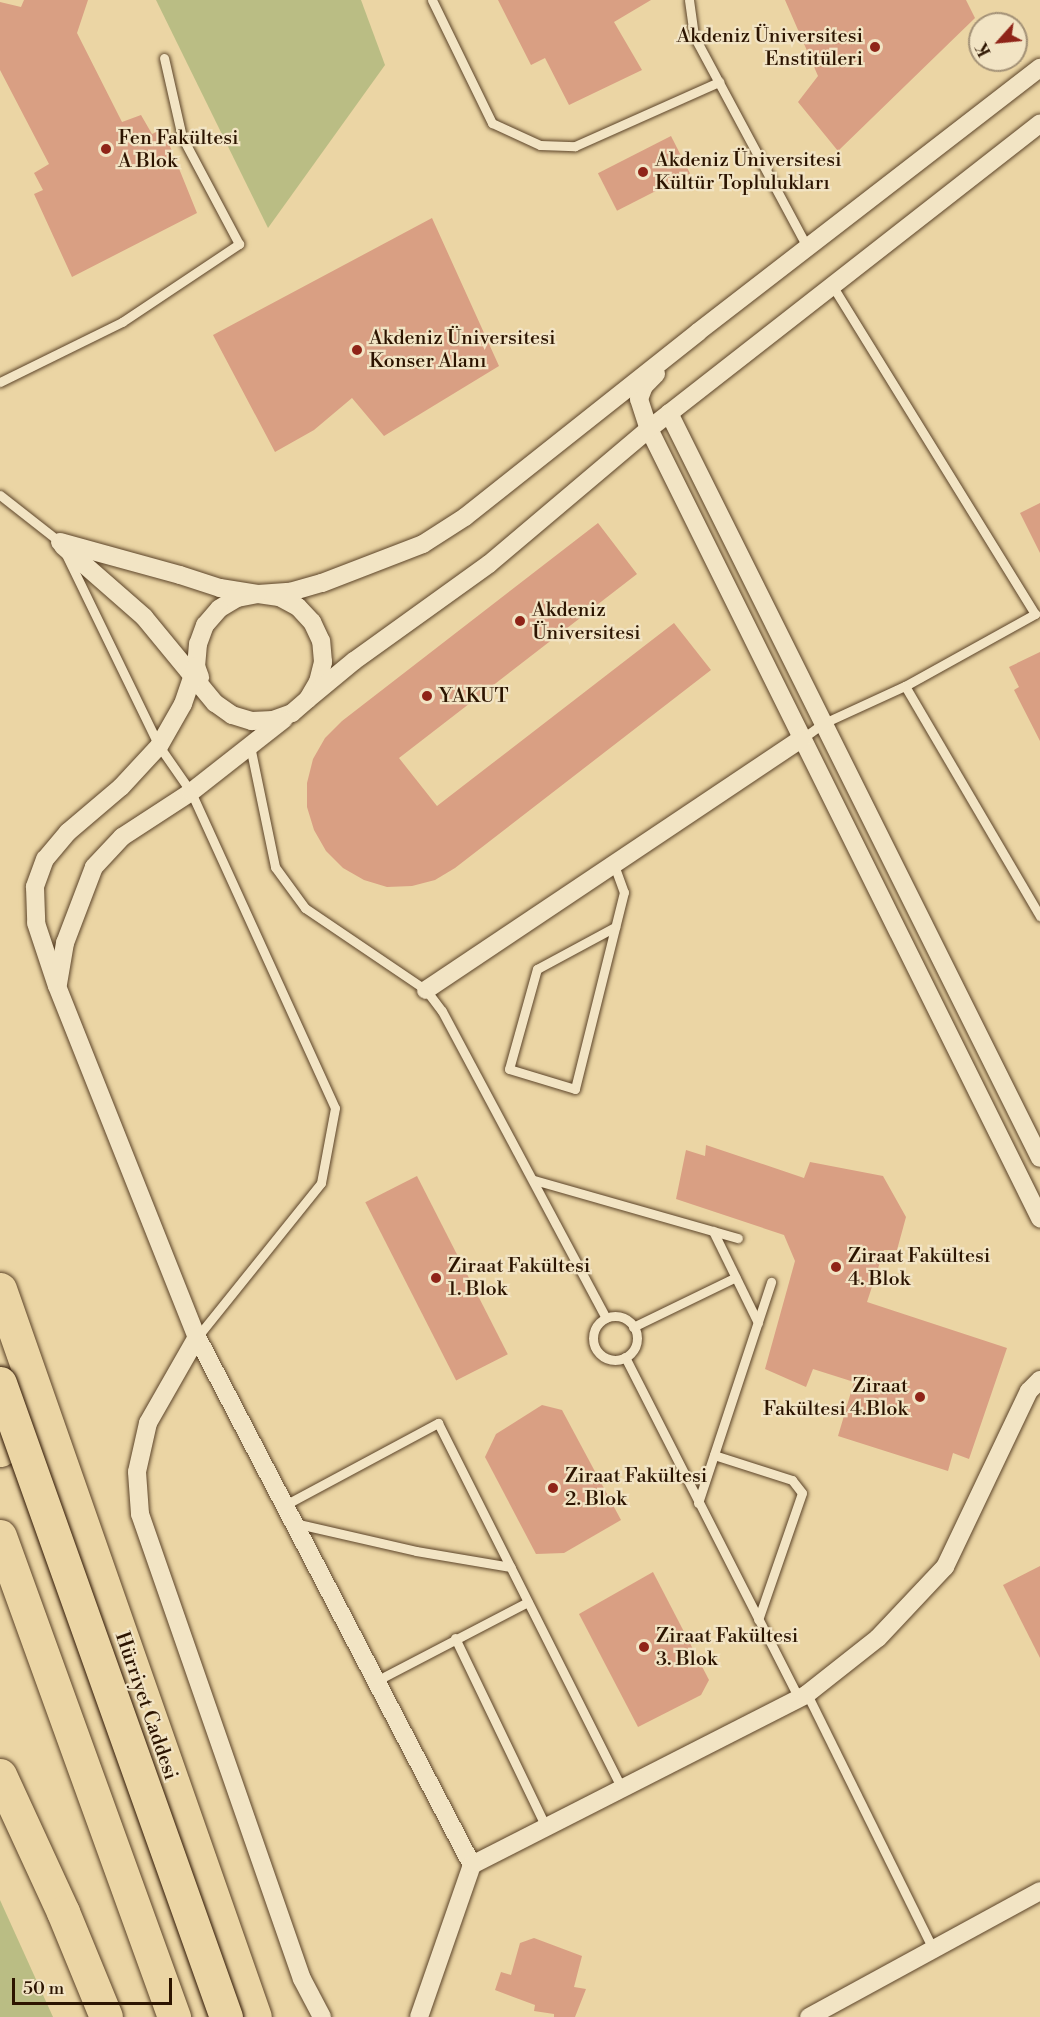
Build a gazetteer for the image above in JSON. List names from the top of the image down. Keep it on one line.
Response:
{"streets":{"highway":["Hürriyet Caddesi"]},"places":["Akdeniz Üniversitesi Enstitüleri","Fen Fakültesi A Blok","Akdeniz Üniversitesi Kültür Toplulukları","Akdeniz Üniversitesi Konser Alanı","Akdeniz Üniversitesi","YAKUT","Ziraat Fakültesi 4. Blok","Ziraat Fakültesi 1. Blok","Ziraat Fakültesi 4.Blok","Ziraat Fakültesi 2. Blok","Ziraat Fakültesi 3. Blok"],"scale_bar":"50 m","north":"bottom left"}
